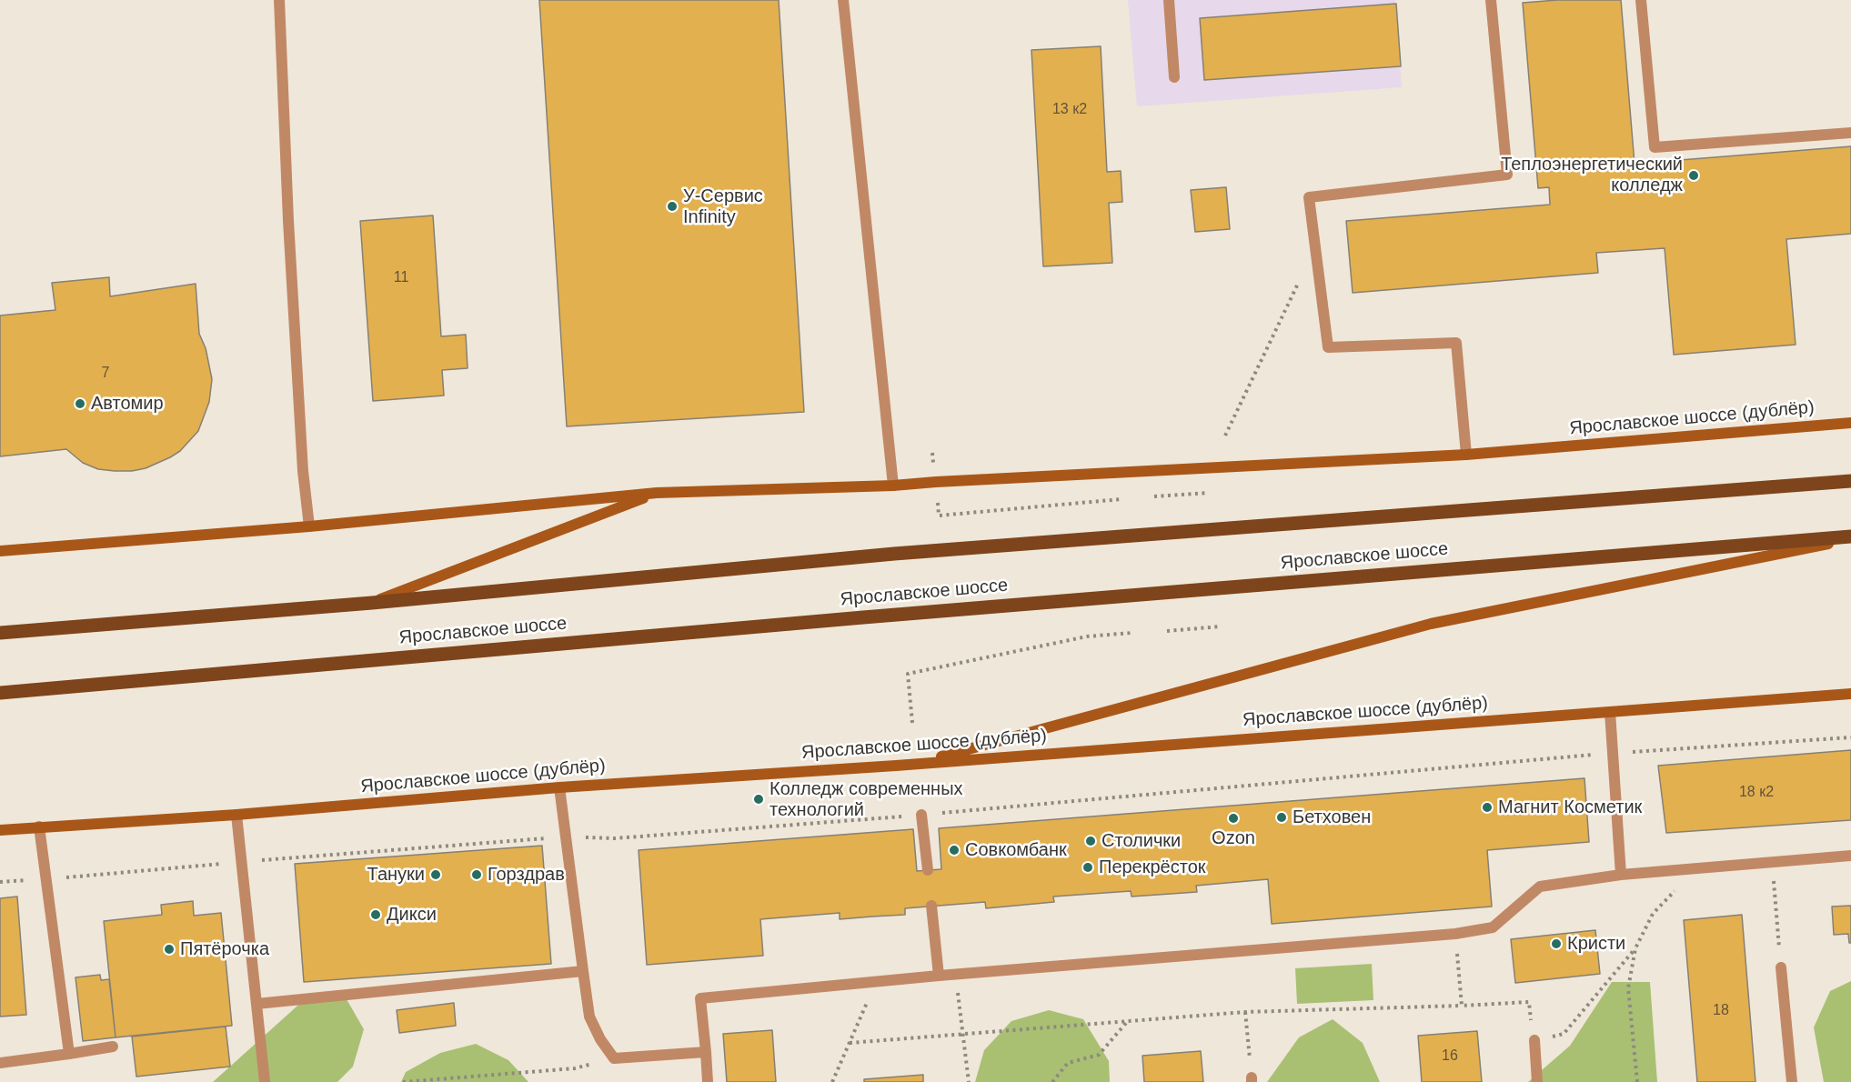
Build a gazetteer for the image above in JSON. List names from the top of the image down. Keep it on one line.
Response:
{"streets":{"main road":["Ярославское шоссе"],"street":["Ярославское шоссе (дублёр)"]},"places":["Теплоэнергетический колледж","У-Сервис Infinity","Автомир","Колледж современных технологий","Магнит Косметик","Бетховен","Ozon","Столички","Совкомбанк","Перекрёсток","Тануки","Горздрав","Дикси","Кристи","Пятёрочка"],"house_numbers":["13 к2","11","7","18 к2","18","16"]}
